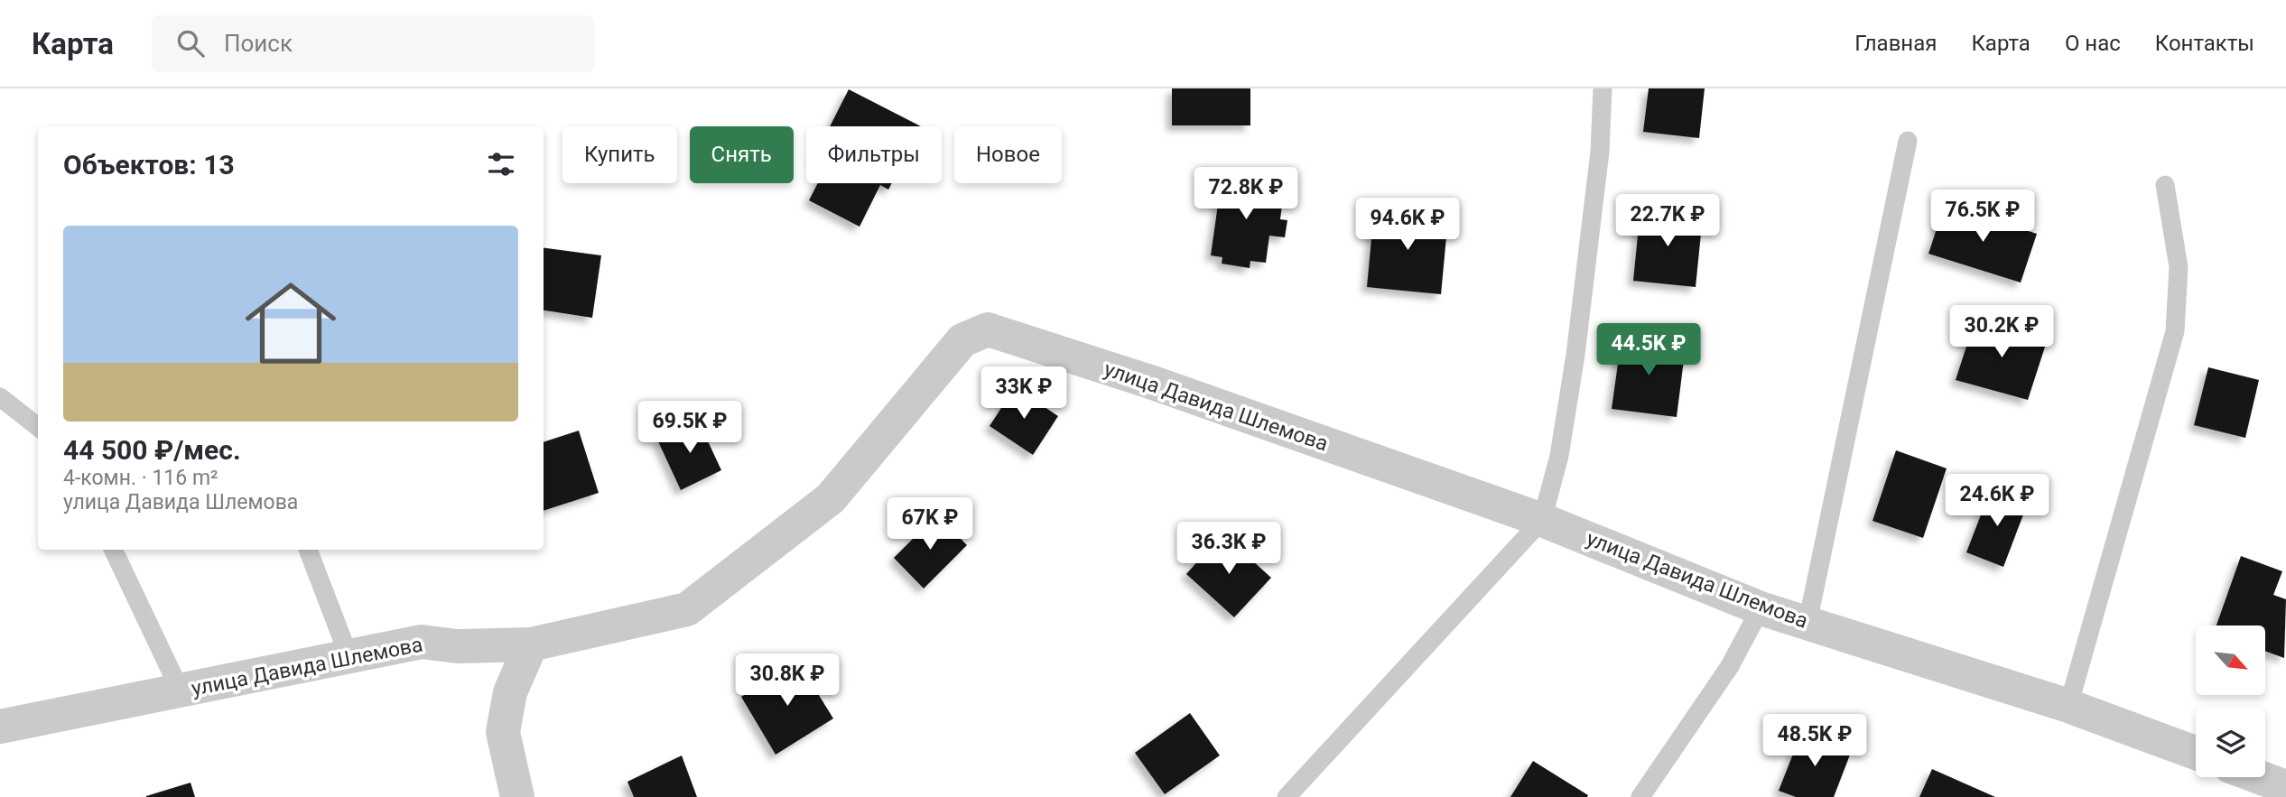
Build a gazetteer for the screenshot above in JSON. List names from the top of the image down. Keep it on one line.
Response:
{"streets":{"street":["улица Давида Шлемова"]},"north":"bottom right","page":{"header":"Карта","search":"Поиск","nav":["Главная","Карта","О нас","Контакты"],"chip":["Купить","Снять","Фильтры","Новое"],"heading":"Объектов: 13","price":["72.8K ₽","76.5K ₽","22.7K ₽","94.6K ₽","30.2K ₽","44.5K ₽","33K ₽","69.5K ₽","24.6K ₽","67K ₽","36.3K ₽","30.8K ₽","48.5K ₽"],"list":[{"name":"44 500 ₽/мес.","note":"4-комн. · 116 m² · улица Давида Шлемова"}]}}
